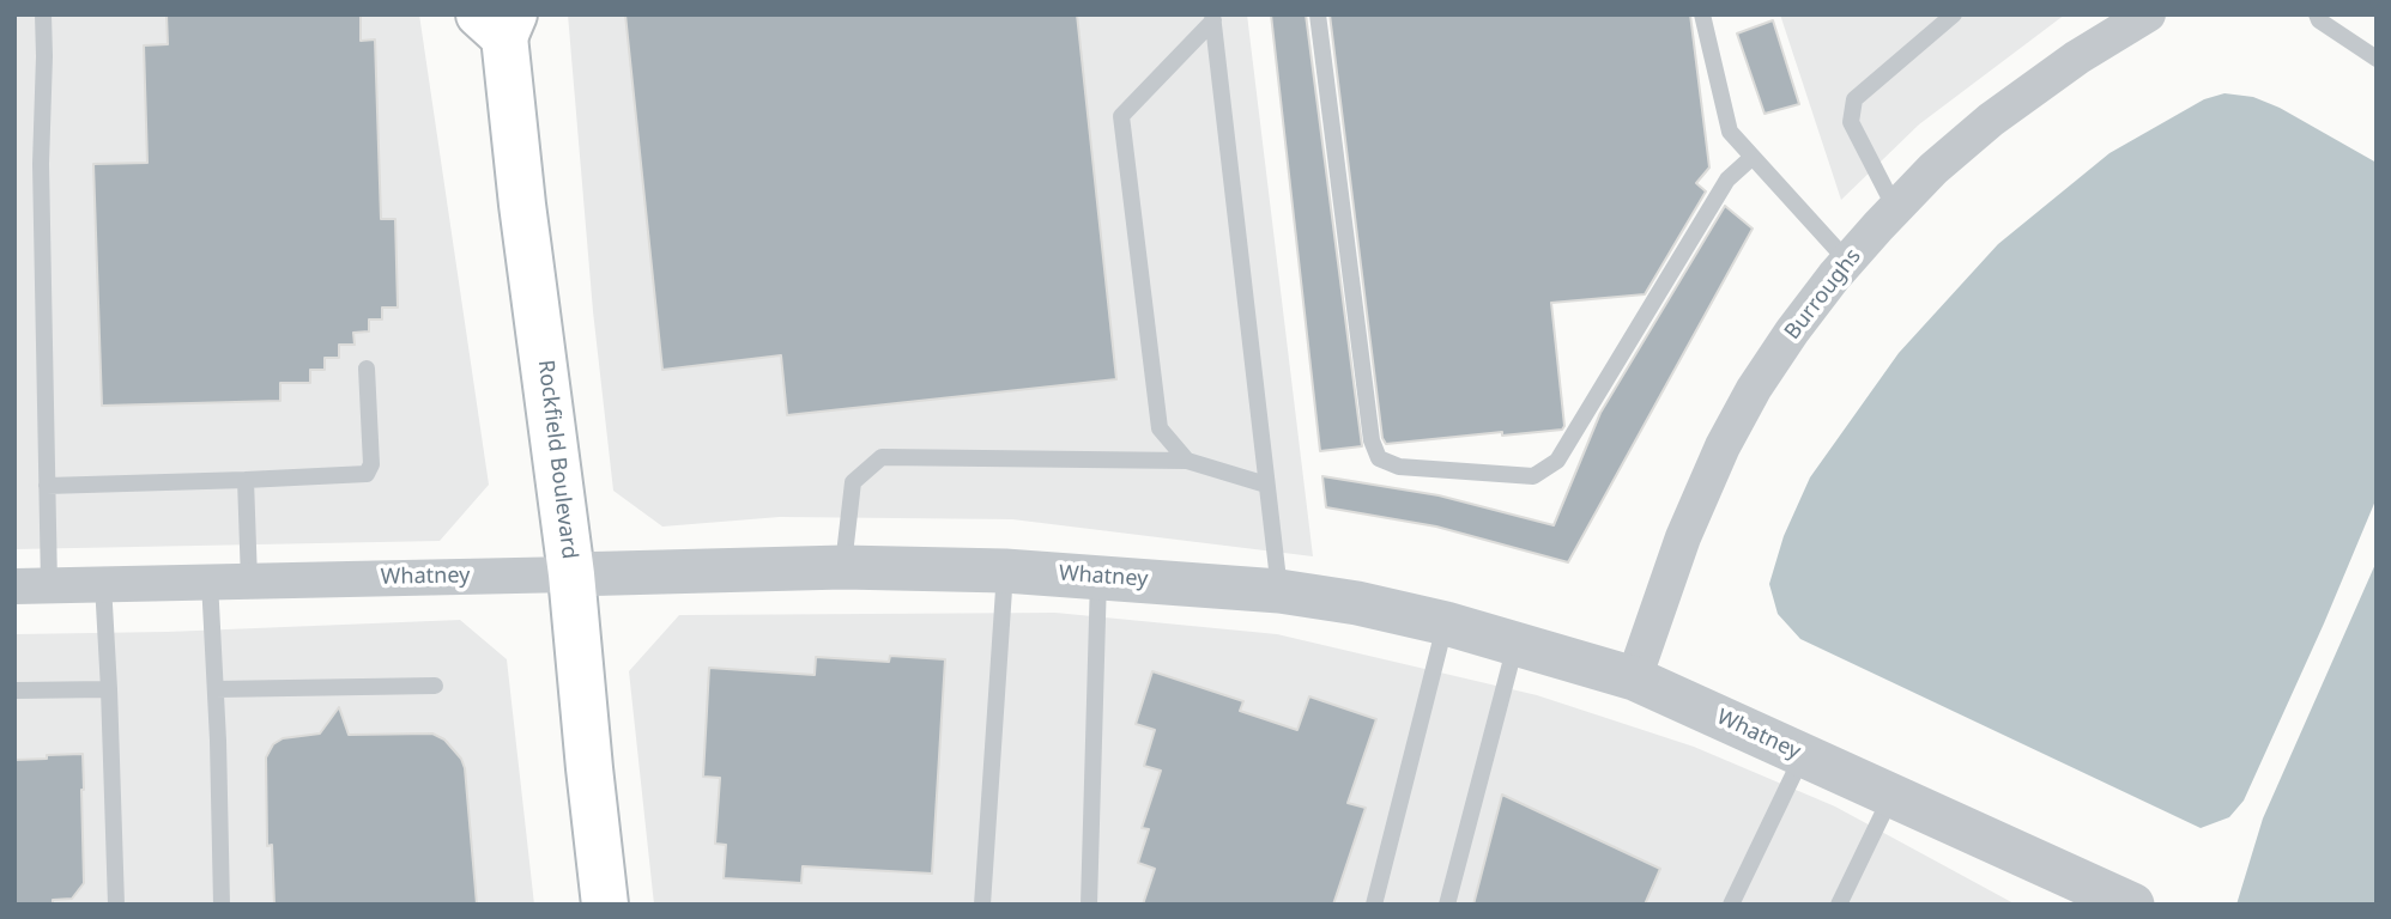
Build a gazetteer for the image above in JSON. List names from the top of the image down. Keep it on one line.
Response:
{"streets":{"main road":["Rockfield Boulevard"],"street":["Burroughs","Whatney"]},"crossings":[["Burroughs","Whatney"],["Rockfield Boulevard","Whatney"]]}
